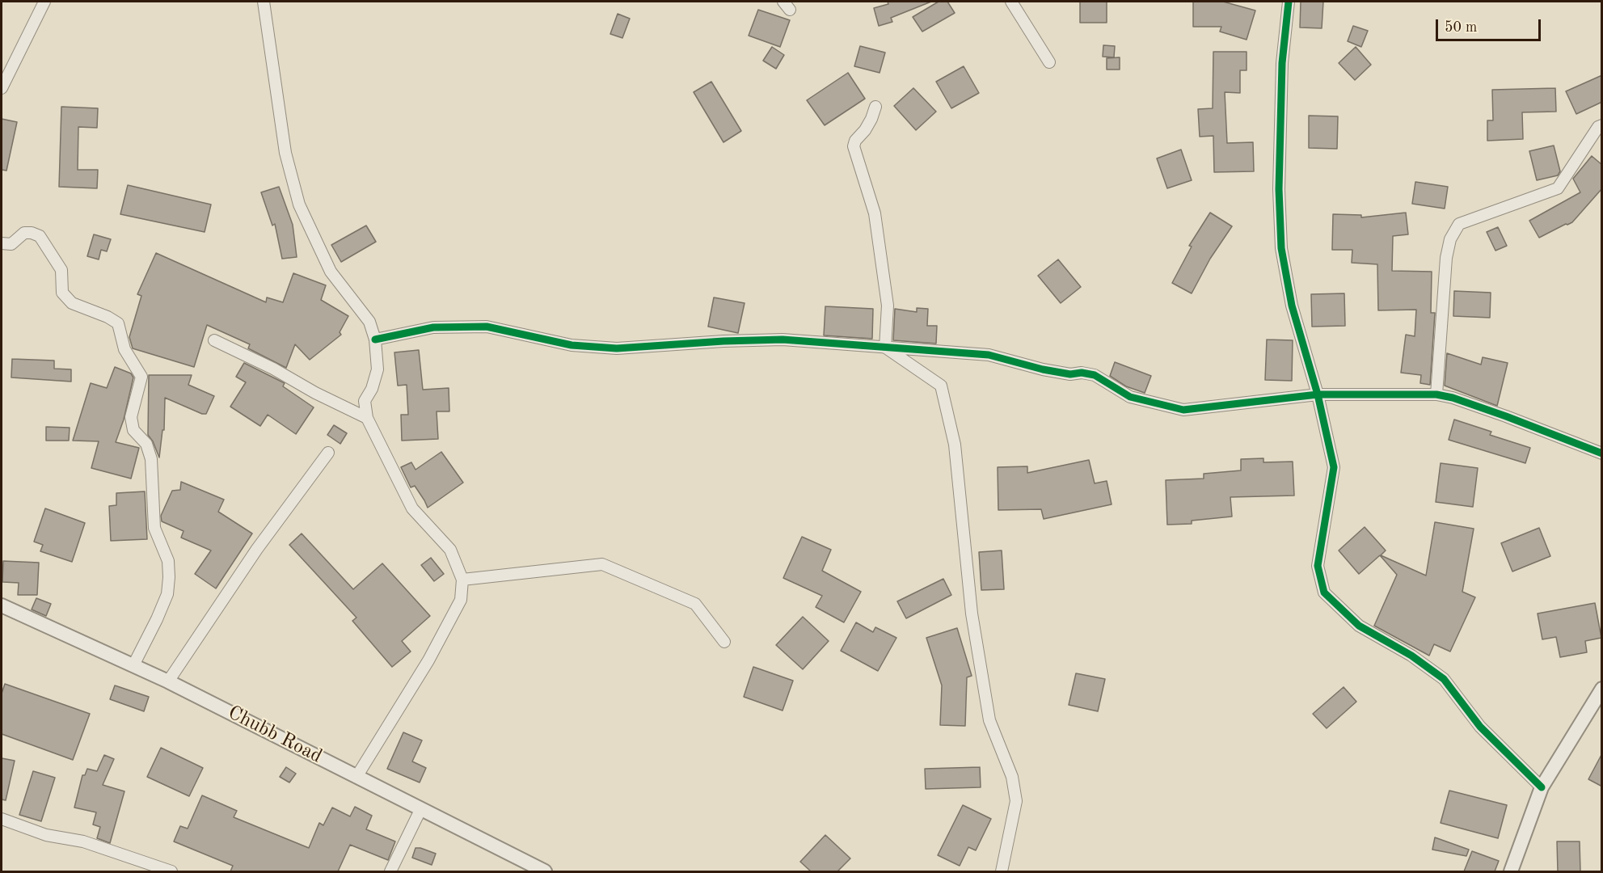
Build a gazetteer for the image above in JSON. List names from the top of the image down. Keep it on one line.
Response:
{"streets":{"street":["Chubb Road"]},"scale_bar":"50 m"}
